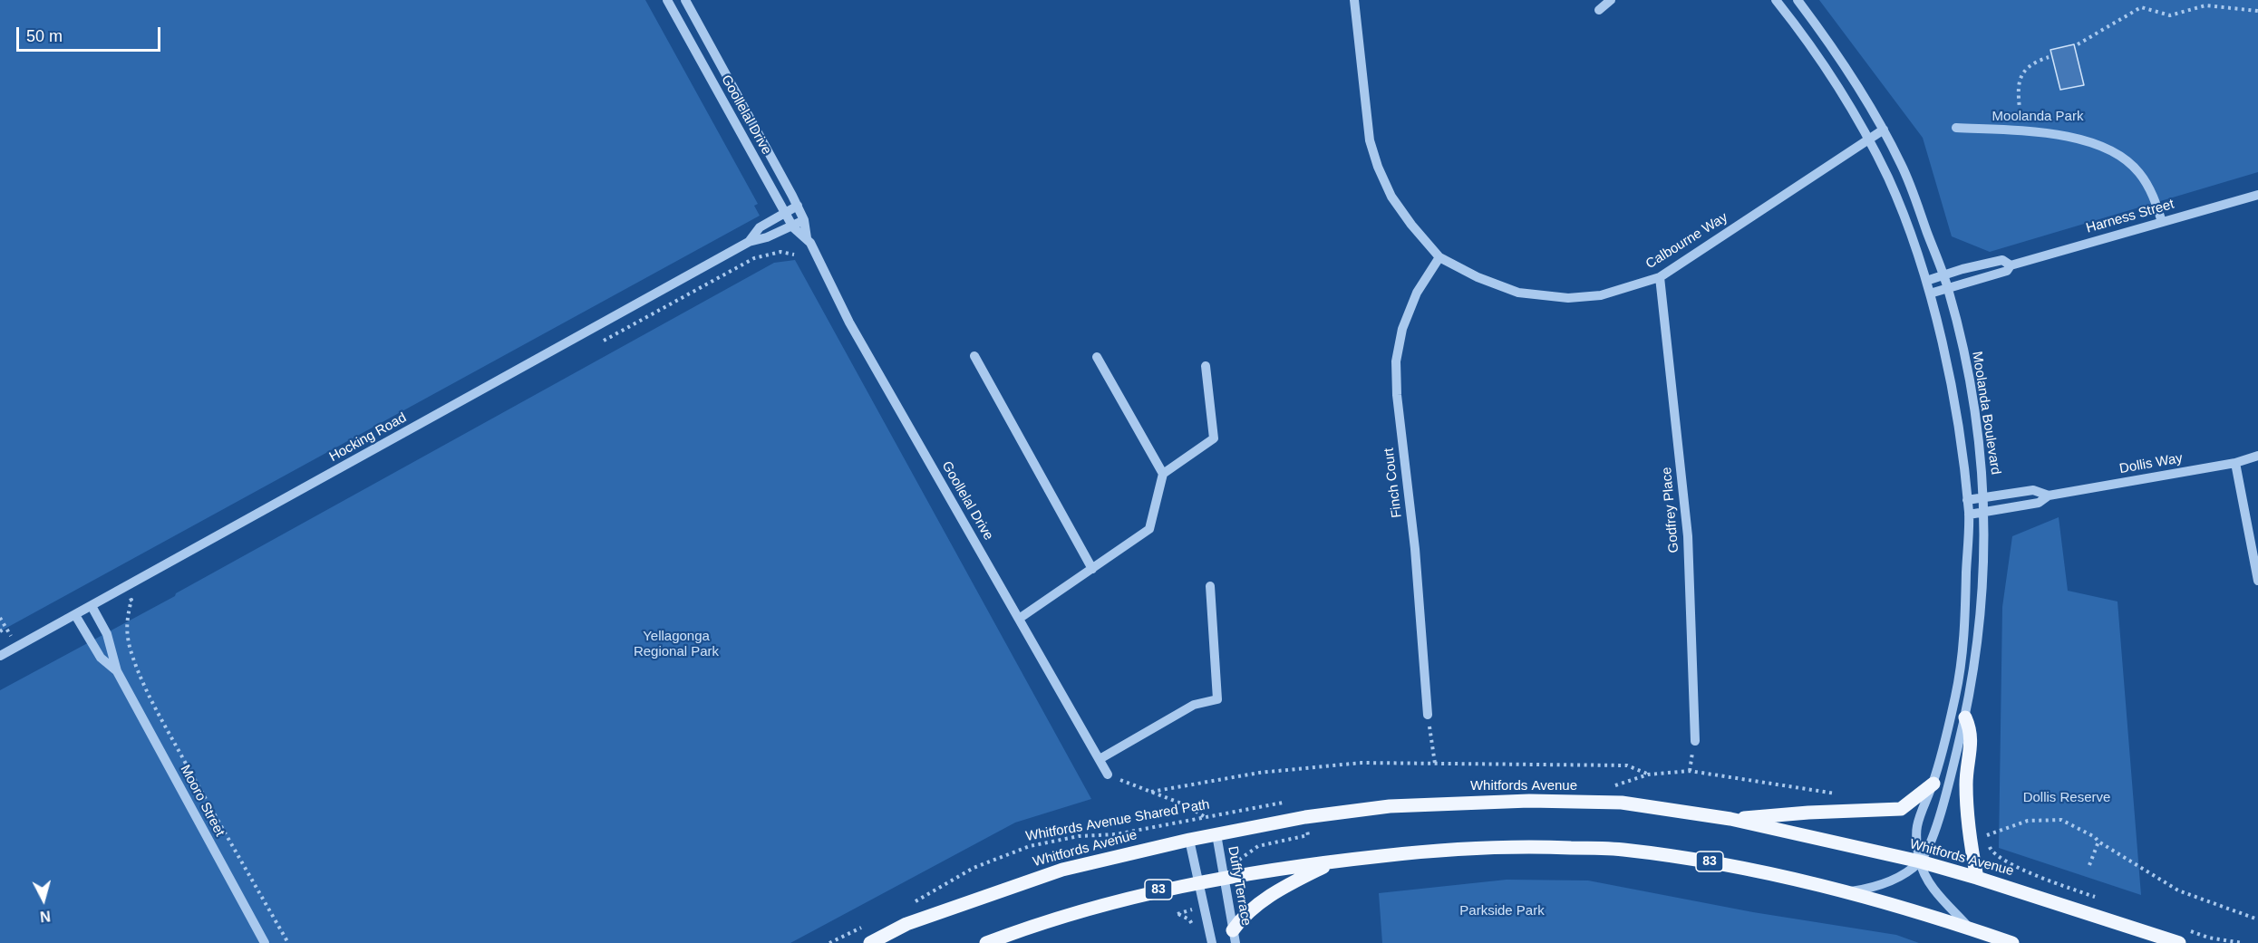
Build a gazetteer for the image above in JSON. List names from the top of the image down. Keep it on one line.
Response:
{"streets":{"main road":["Whitfords Avenue","83"],"street":["Goollelal Drive","Harness Street","Calbourne Way","Moolanda Boulevard","Hocking Road","Dollis Way","Finch Court","Godfrey Place","Mooro Street","Duffy Terrace"],"path":["Whitfords Avenue Shared Path"]},"crossings":[["Goollelal Drive","Hocking Road"],["Harness Street","Moolanda Boulevard"],["Calbourne Way","Moolanda Boulevard"],["Calbourne Way","Finch Court"],["Calbourne Way","Godfrey Place"],["Moolanda Boulevard","Dollis Way"],["Moolanda Boulevard","Whitfords Avenue"],["Hocking Road","Mooro Street"],["Whitfords Avenue","Duffy Terrace"],["83","Duffy Terrace"]],"parks":["Moolanda Park","Yellagonga Regional Park","Dollis Reserve","Parkside Park"],"scale_bar":"50 m","north":"bottom"}
